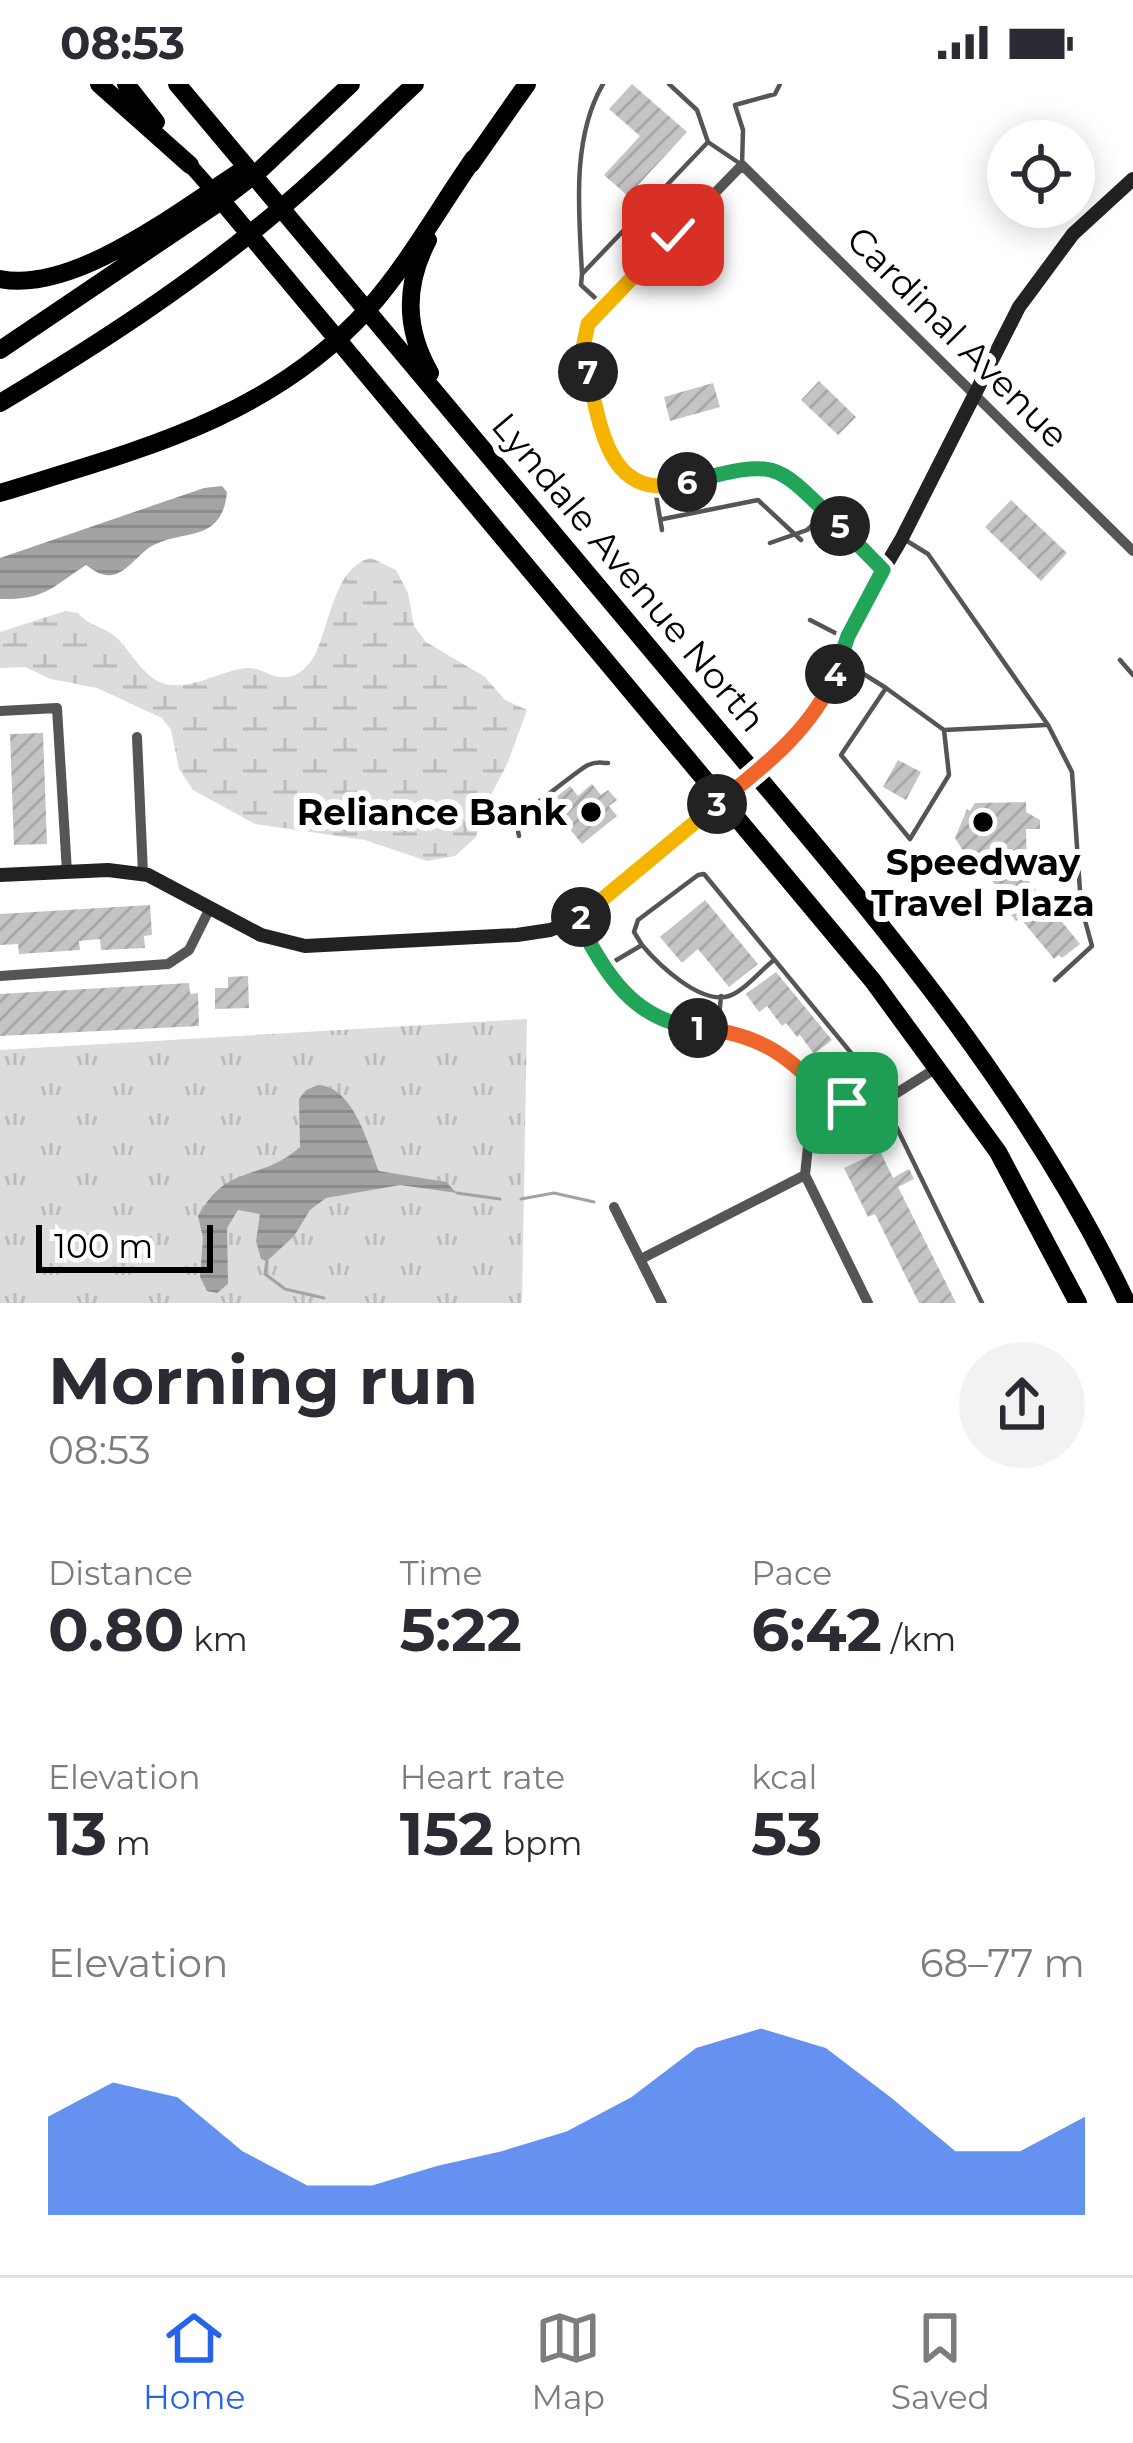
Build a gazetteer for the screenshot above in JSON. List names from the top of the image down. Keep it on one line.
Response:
{"streets":{"highway":["Lyndale Avenue North"],"street":["Cardinal Avenue"]},"places":["Reliance Bank","Speedway Travel Plaza"],"scale_bar":"100 m","page":{"status":"08:53","pins":["7","6","5","4","3","2","1"],"scale":"100 m","heading":["Morning run","08:53"],"stats":[["Distance","0.80 km"],["Time","5:22"],["Pace","6:42 /km"],["Elevation","13 m"],["Heart rate","152 bpm"],["kcal","53"]],"chart":["Elevation","68–77 m"],"tabs":["Home","Map","Saved"]}}
